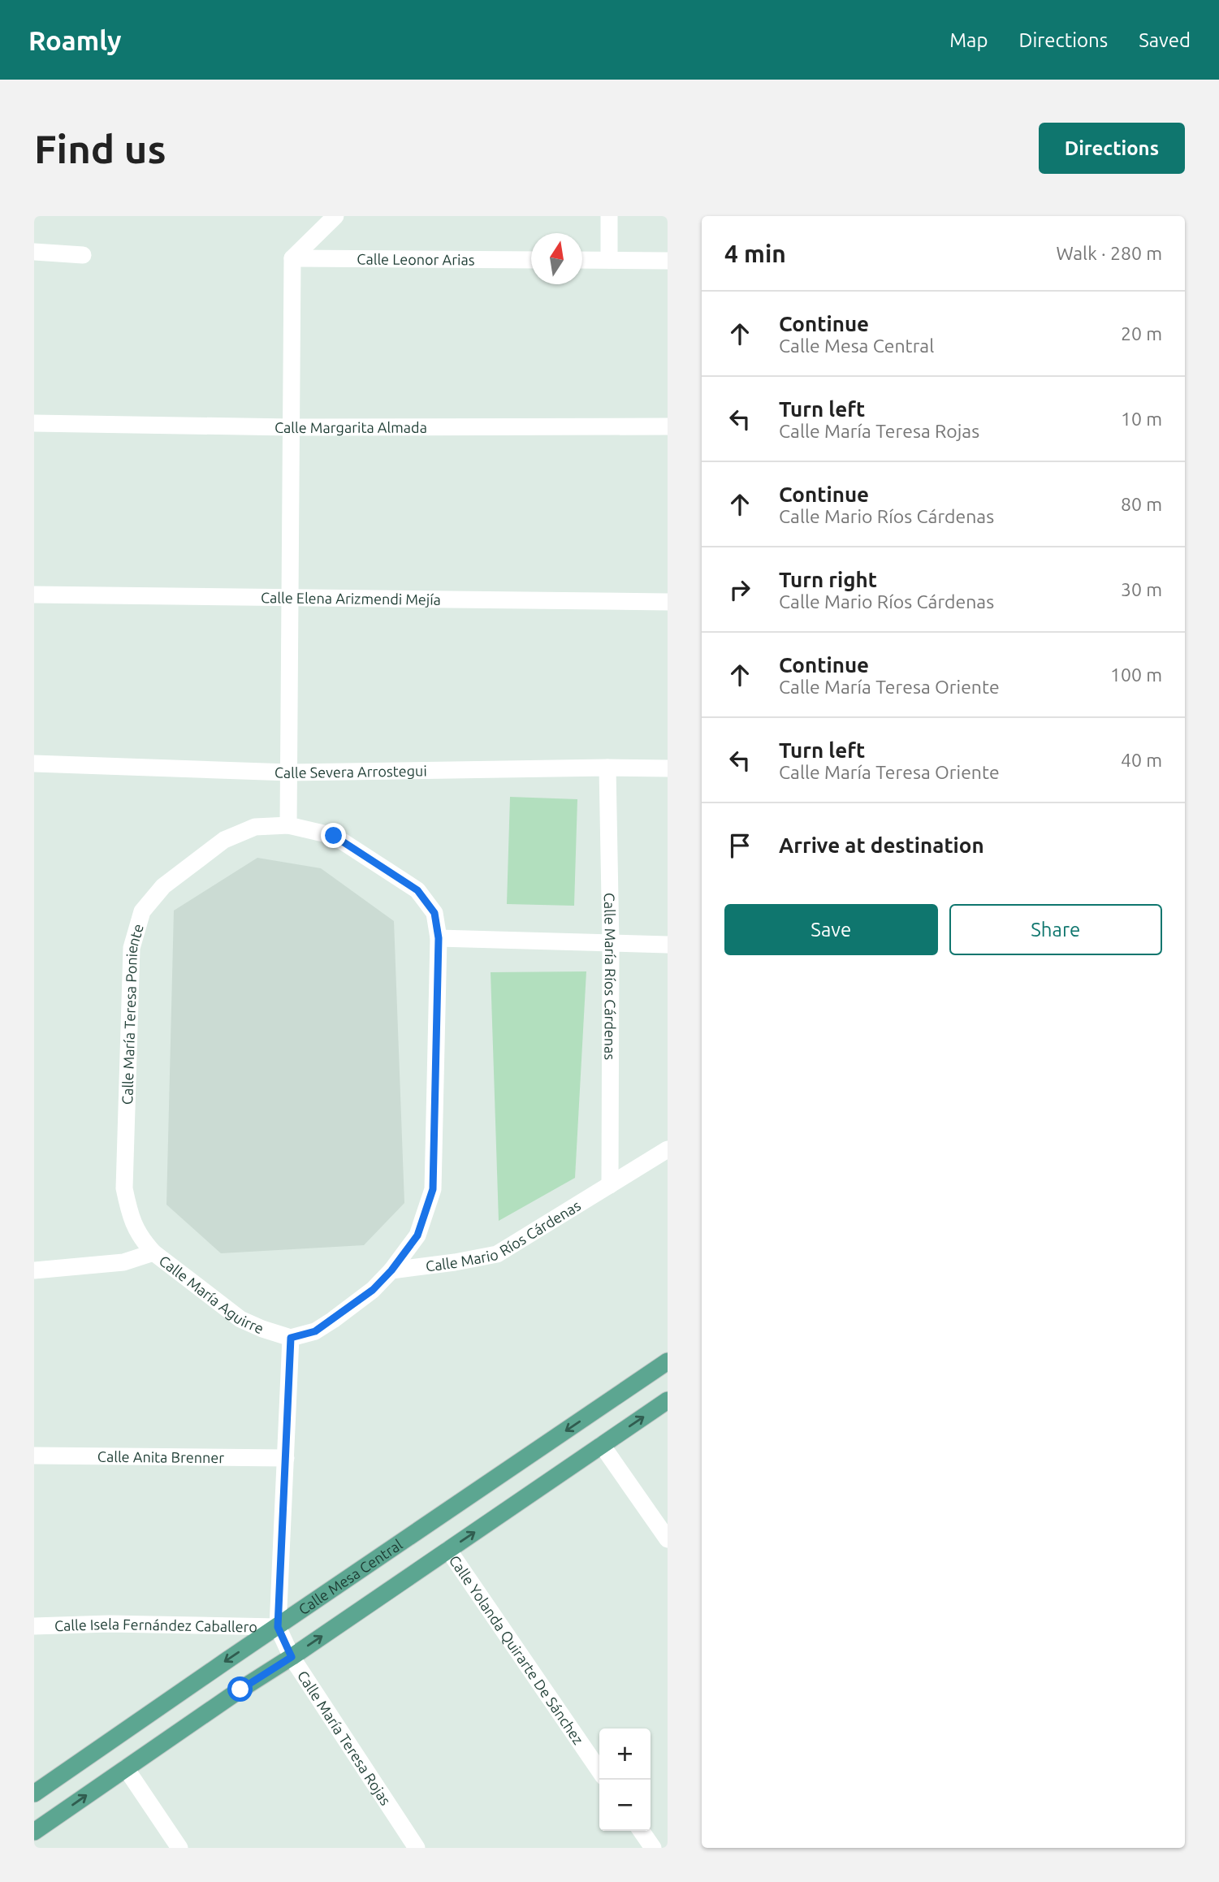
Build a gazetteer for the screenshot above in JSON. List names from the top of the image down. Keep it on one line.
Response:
{"streets":{"main road":["Calle Mesa Central"],"street":["Calle Leonor Arias","Calle Margarita Almada","Calle Elena Arizmendi Mejía","Calle Severa Arrostegui","Calle María Ríos Cárdenas","Calle María Teresa Poniente","Calle Mario Ríos Cárdenas","Calle María Aguirre","Calle Anita Brenner","Calle Isela Fernández Caballero","Calle Yolanda Quirarte De Sánchez","Calle María Teresa Rojas"]},"crossings":[["Calle Severa Arrostegui","Calle María Ríos Cárdenas"],["Calle María Ríos Cárdenas","Calle Mario Ríos Cárdenas"],["Calle María Teresa Poniente","Calle Mario Ríos Cárdenas"],["Calle María Teresa Poniente","Calle María Aguirre"],["Calle Mesa Central","Calle Isela Fernández Caballero"],["Calle Mesa Central","Calle María Teresa Rojas"],["Calle Isela Fernández Caballero","Calle María Teresa Rojas"]],"north":"top","page":{"header":"Roamly","nav":["Map","Directions","Saved"],"buttons":["Directions",["Save","Share"]],"title":"Find us","heading":["4 min","Walk · 280 m"],"list":[["Continue","Calle Mesa Central","20 m"],["Turn left","Calle María Teresa Rojas","10 m"],["Continue","Calle Mario Ríos Cárdenas","80 m"],["Turn right","Calle Mario Ríos Cárdenas","30 m"],["Continue","Calle María Teresa Oriente","100 m"],["Turn left","Calle María Teresa Oriente","40 m"],"Arrive at destination"],"map_buttons":["+","−"]}}
